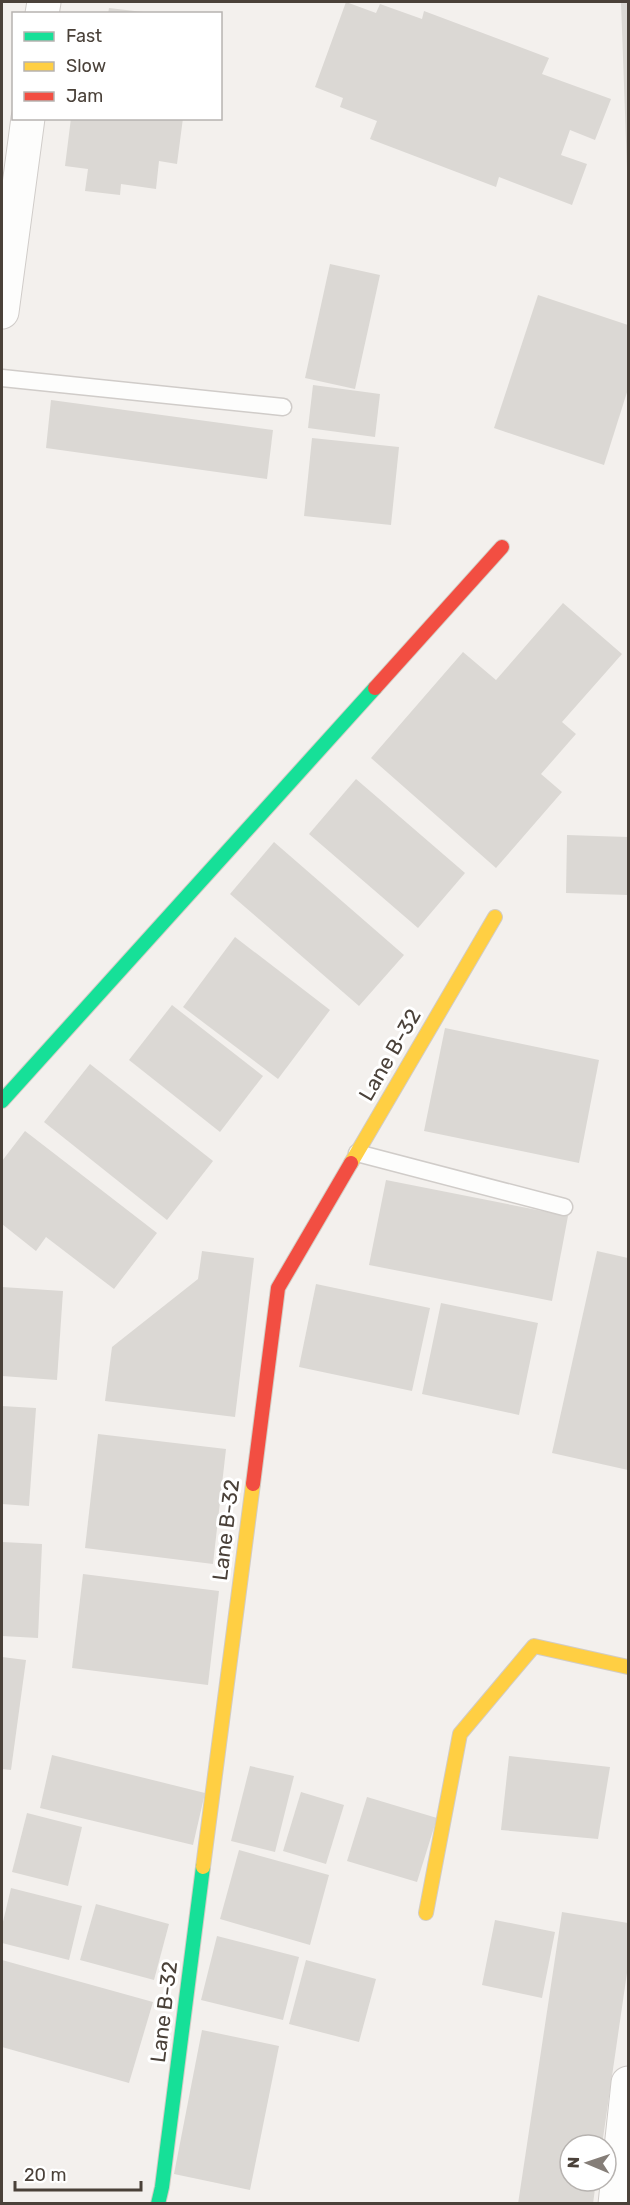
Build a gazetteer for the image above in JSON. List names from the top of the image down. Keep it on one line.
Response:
{"streets":{"street":["Lane B-32"]},"legend":["Fast","Slow","Jam"],"scale_bar":"20 m","north":"left"}
